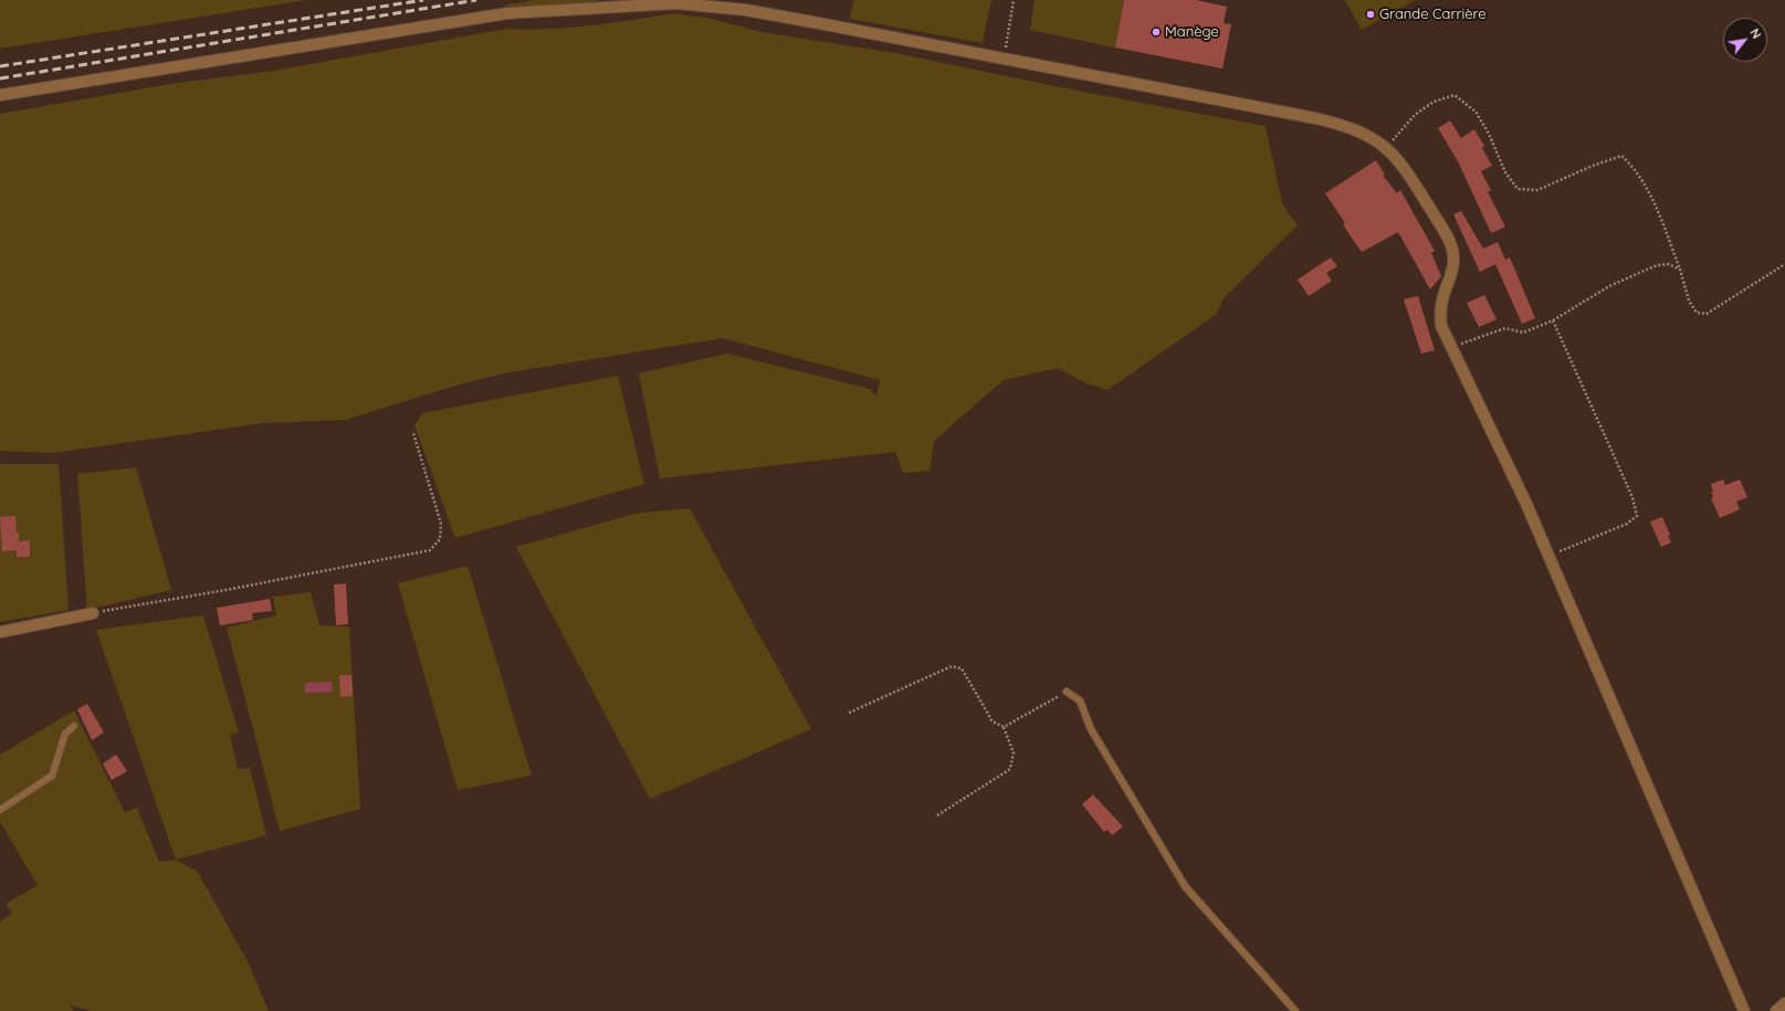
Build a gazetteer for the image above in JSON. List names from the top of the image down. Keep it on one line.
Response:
{"places":["Grande Carrière","Manège"],"north":"top right"}
